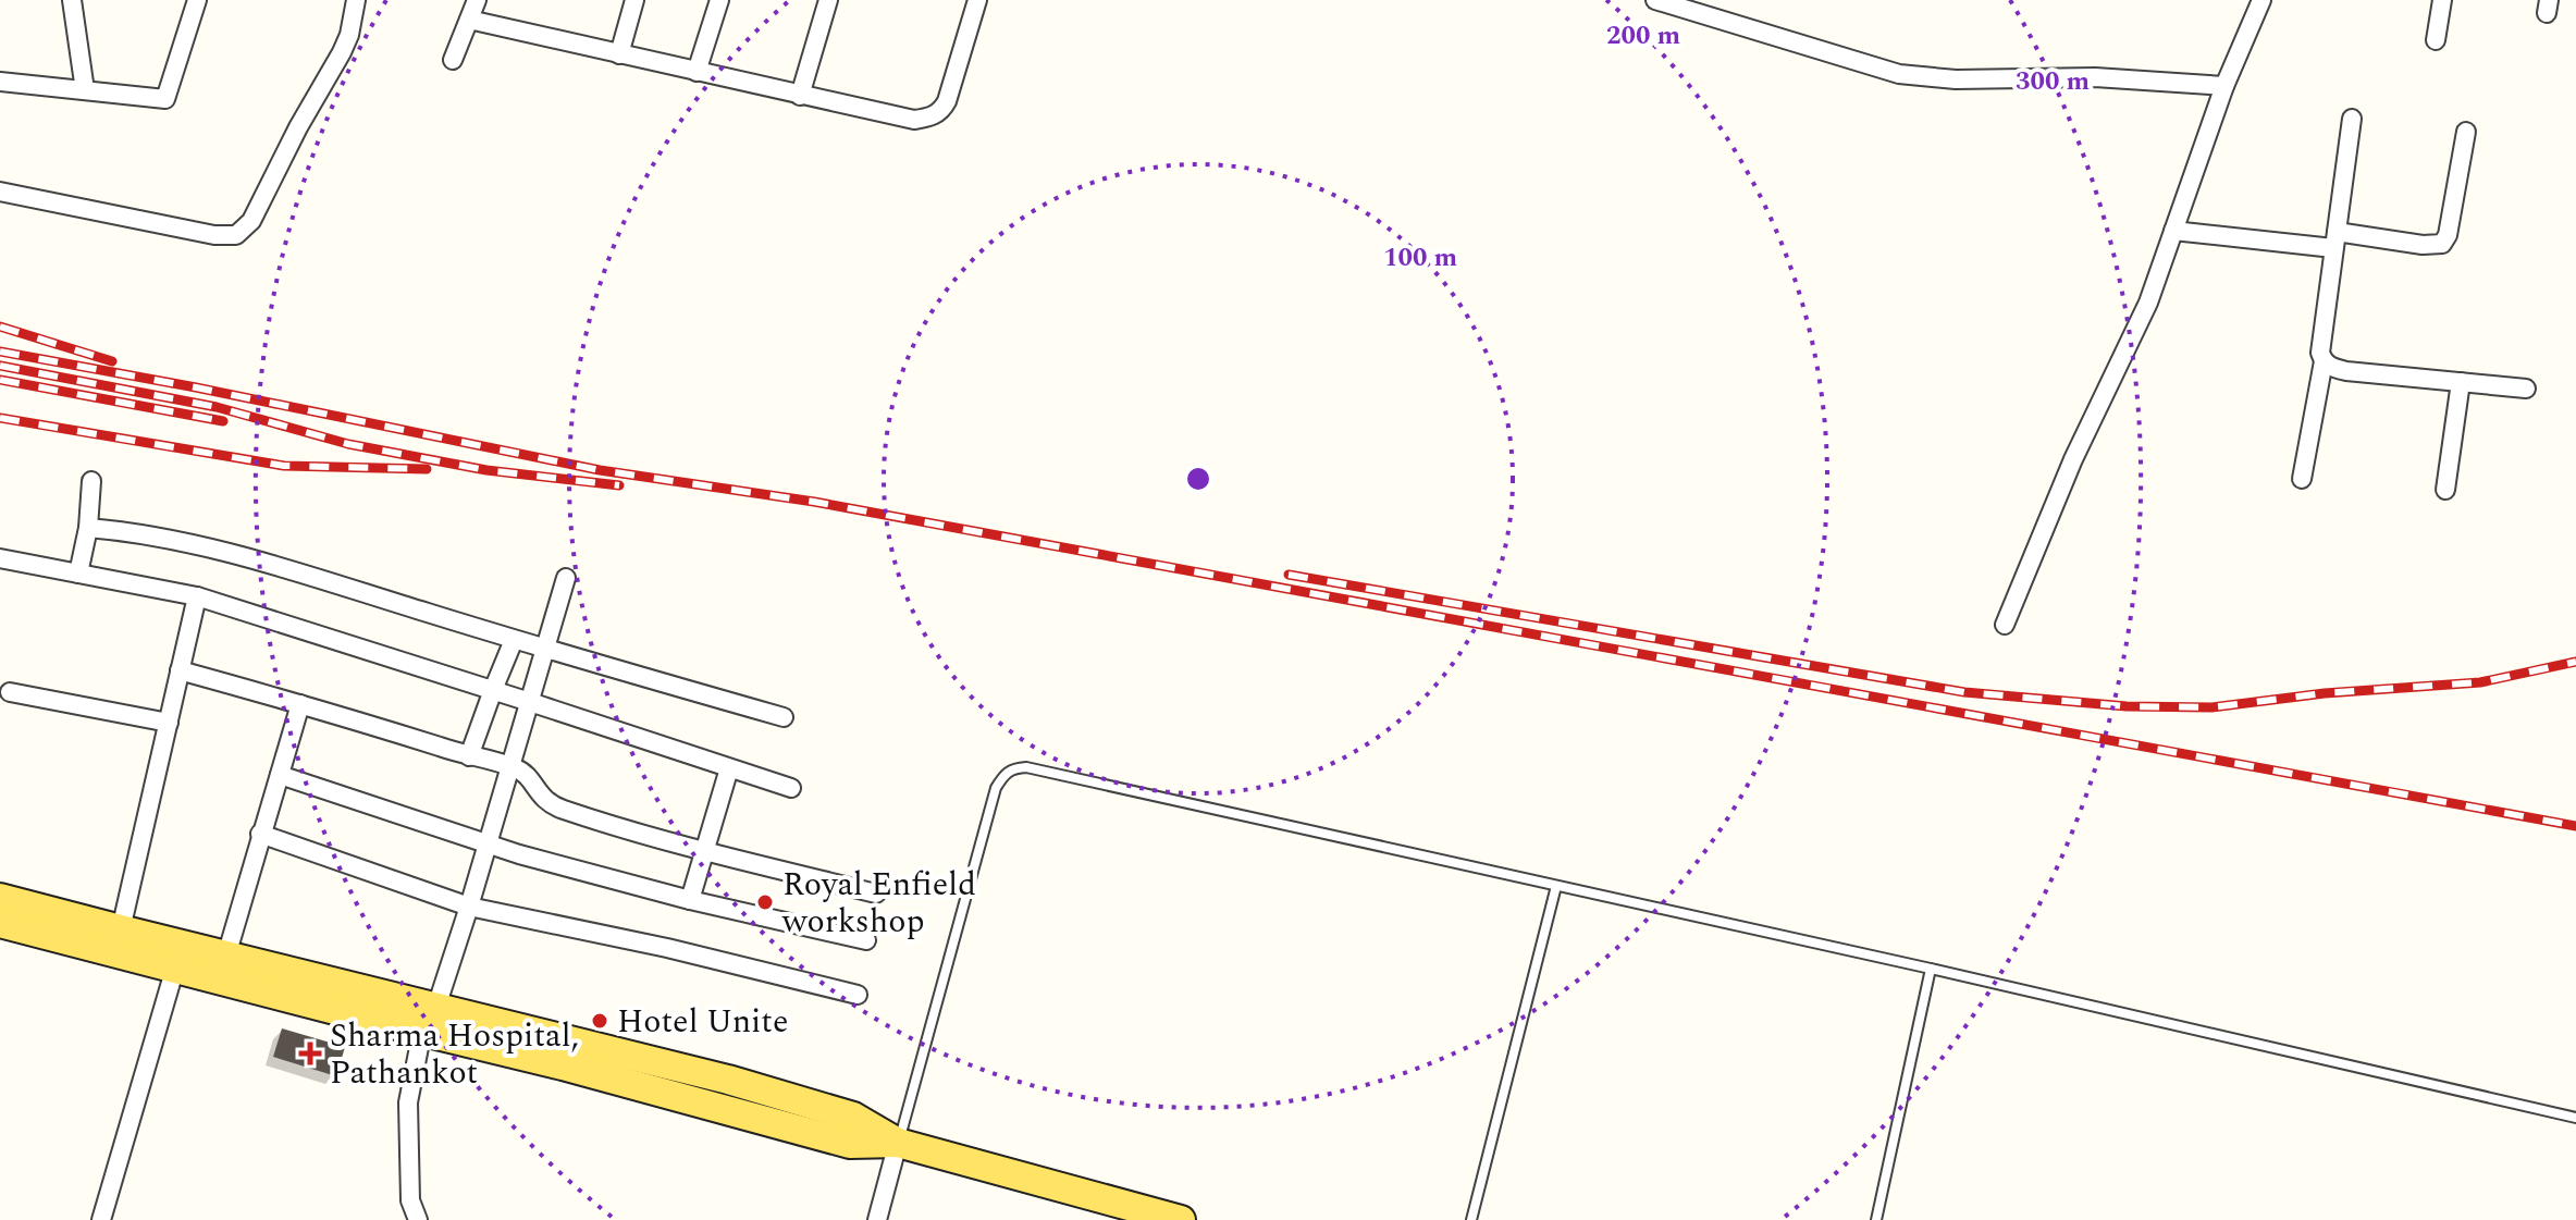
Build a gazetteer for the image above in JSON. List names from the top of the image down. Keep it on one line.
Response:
{"places":{"other":["Royal Enfield workshop","Hotel Unite"],"health":["Sharma Hospital, Pathankot"]},"rings":["200 m","300 m","100 m"]}
